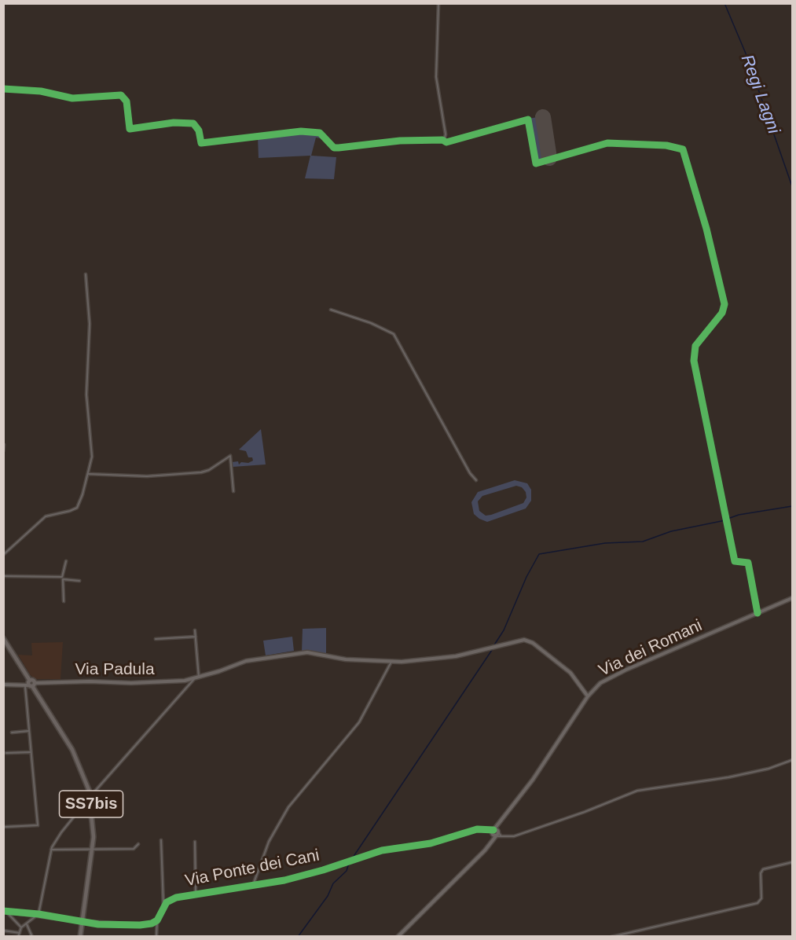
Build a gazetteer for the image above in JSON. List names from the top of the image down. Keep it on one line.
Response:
{"streets":{"main road":["SS7bis"],"street":["Via dei Romani","Via Padula","Via Ponte dei Cani"]},"crossings":[["Via dei Romani","Via Padula"],["Via dei Romani","Via Ponte dei Cani"],["Via Padula","SS7bis"]],"water":["Regi Lagni"]}
